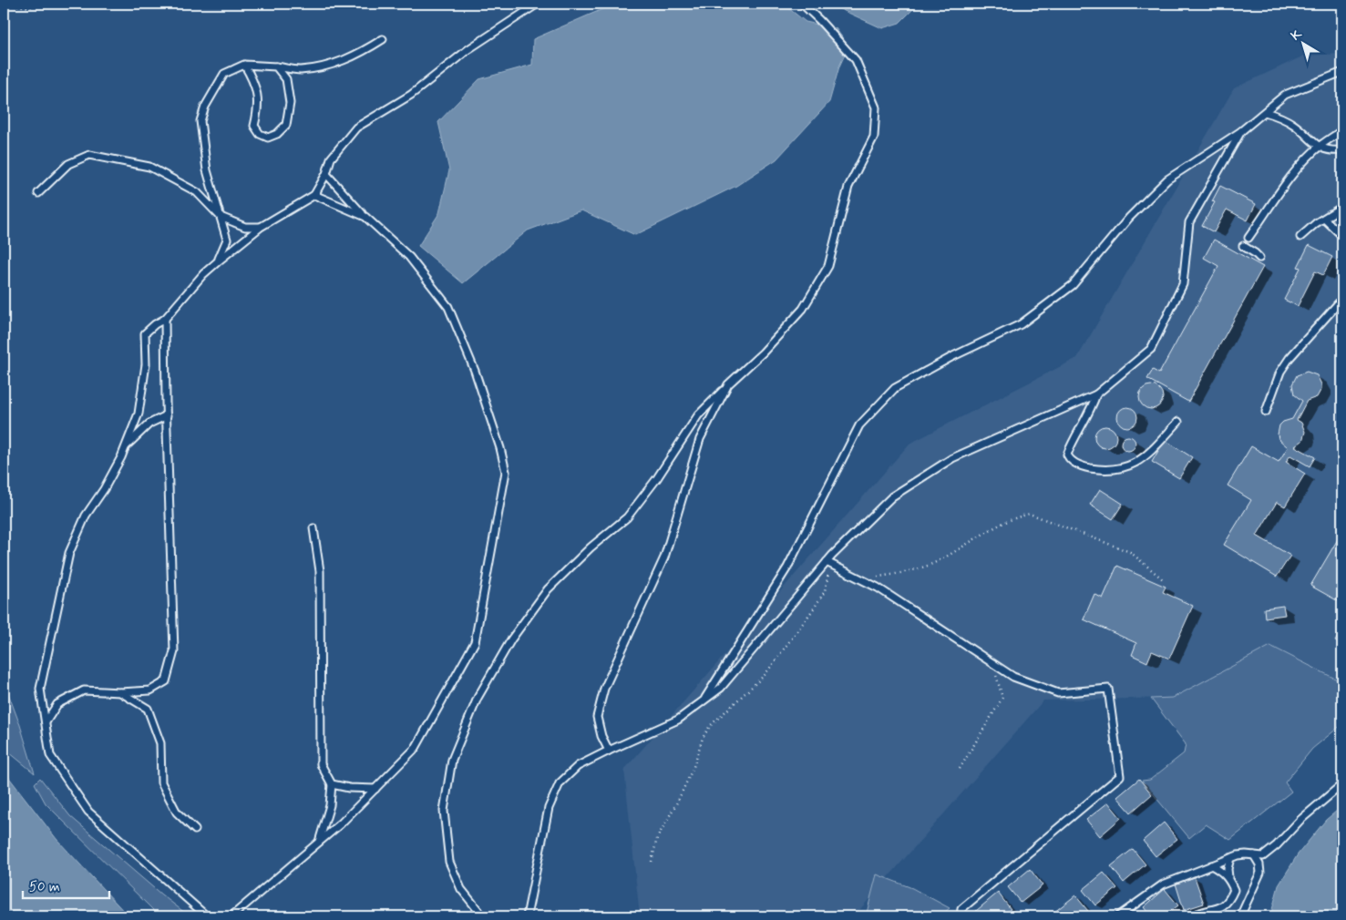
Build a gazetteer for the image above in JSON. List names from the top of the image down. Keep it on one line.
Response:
{"scale_bar":"50 m","north":"top left"}
